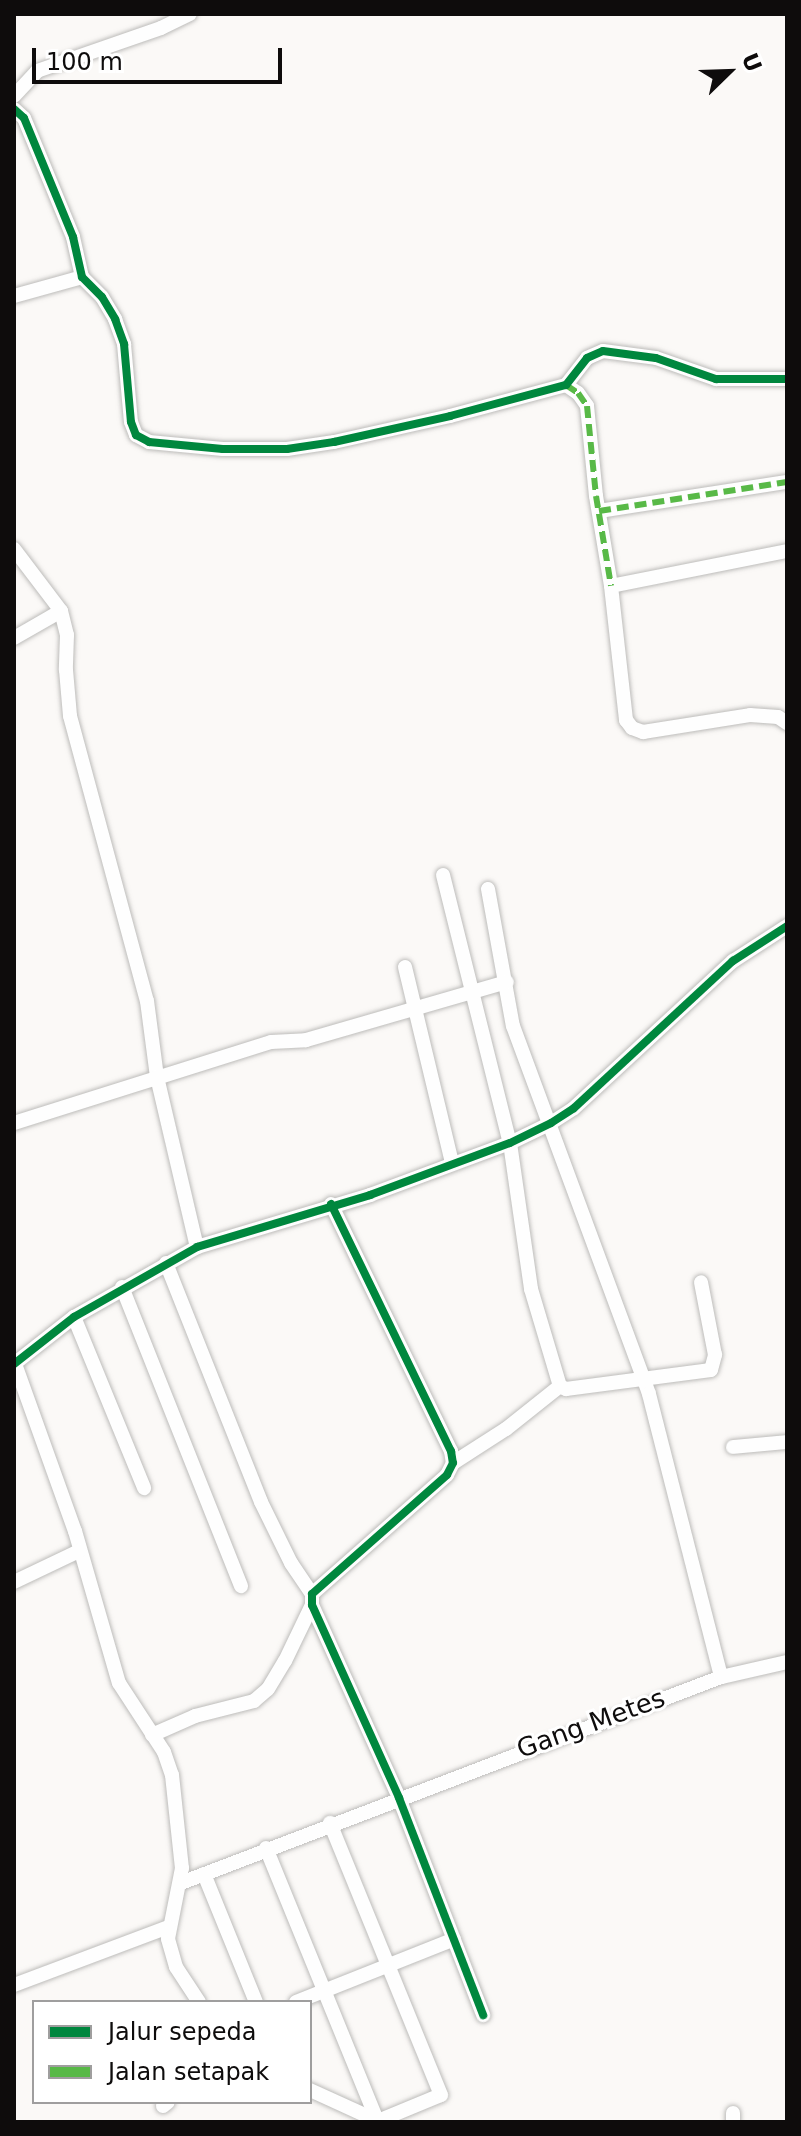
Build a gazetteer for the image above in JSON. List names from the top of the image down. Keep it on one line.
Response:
{"streets":{"street":["Gang Metes"]},"legend":["Jalur sepeda","Jalan setapak"],"scale_bar":"100 m","north":"top right"}
